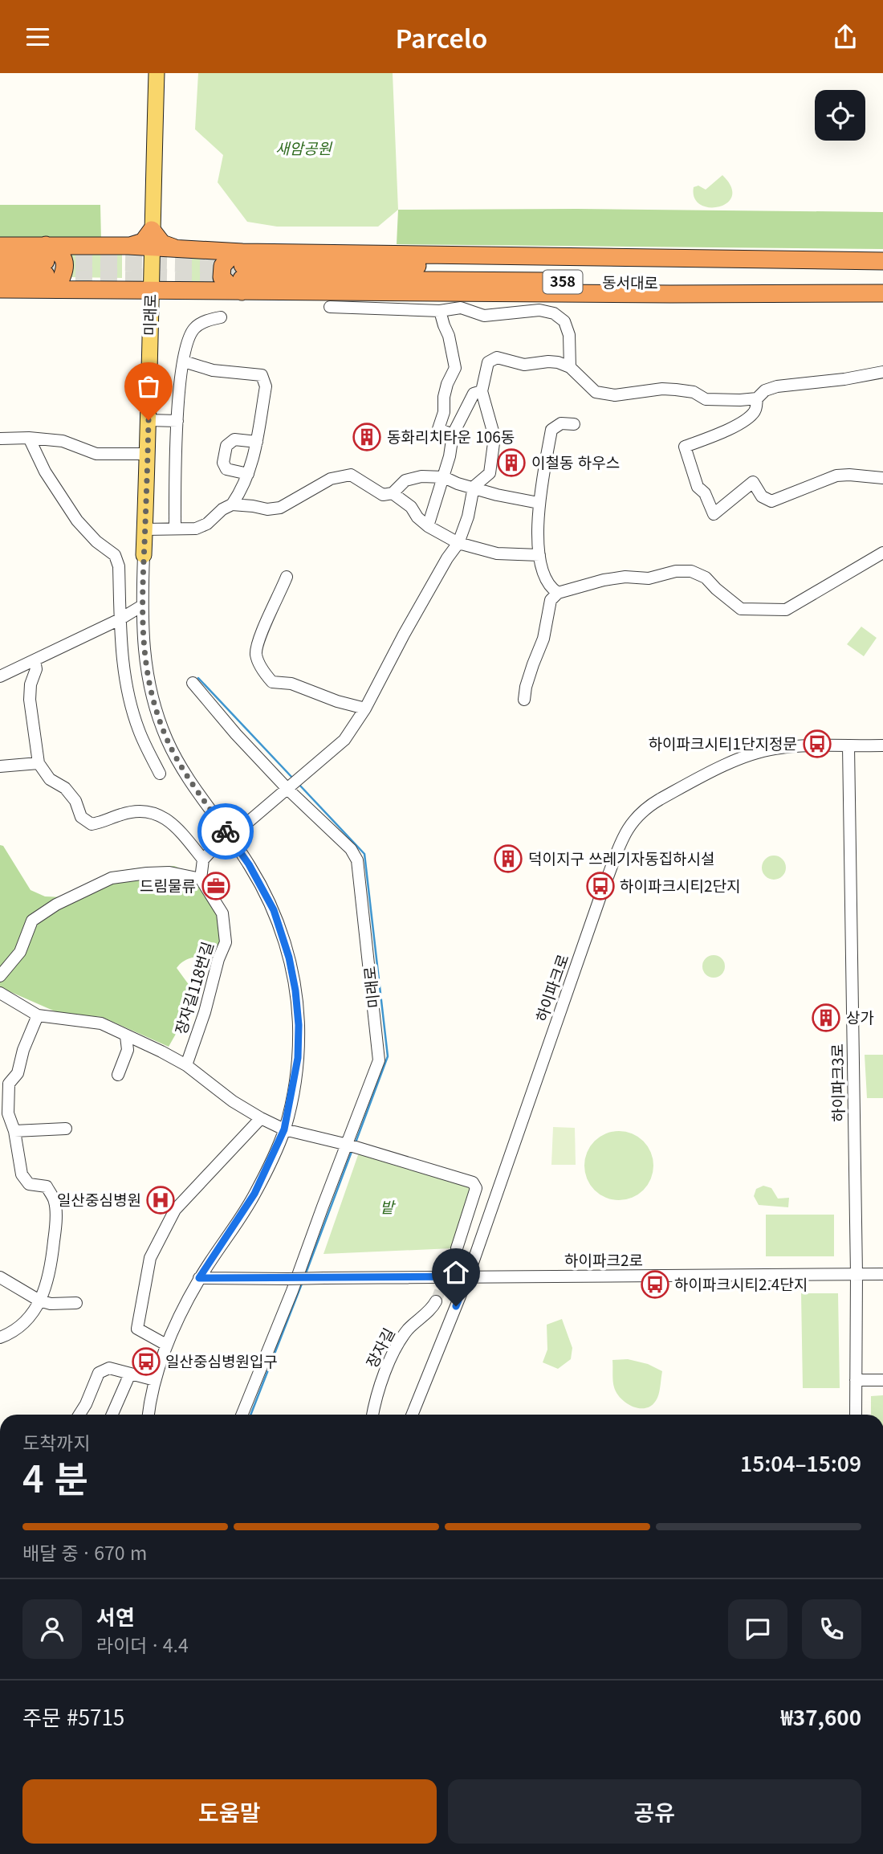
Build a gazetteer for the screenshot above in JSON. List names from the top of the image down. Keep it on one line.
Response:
{"streets":{"main road":["미래로"],"street":["장자길118번길","하이파크로","하이파크3로","하이파크2로","장자길"]},"crossings":[["미래로","장자길118번길"],["미래로","하이파크2로"],["하이파크로","하이파크3로"],["하이파크로","하이파크2로"],["하이파크3로","하이파크2로"]],"parks":["새암공원","밭"],"places":{"building":["동화리치타운 106동","이철동 하우스","덕이지구 쓰레기자동집하시설","상가"],"bus stop":["하이파크시티1단지정문","하이파크시티2단지","하이파크시티2.4단지","일산중심병원입구"],"office":["드림물류"],"hospital":["일산중심병원"]},"page":{"header":"Parcelo","heading":["4 분","도착까지","15:04–15:09"],"panel":["서연","라이더 · 4.4","주문 #5715","₩37,600"],"bar":"배달 중 · 670 m","buttons":["도움말","공유"]}}
